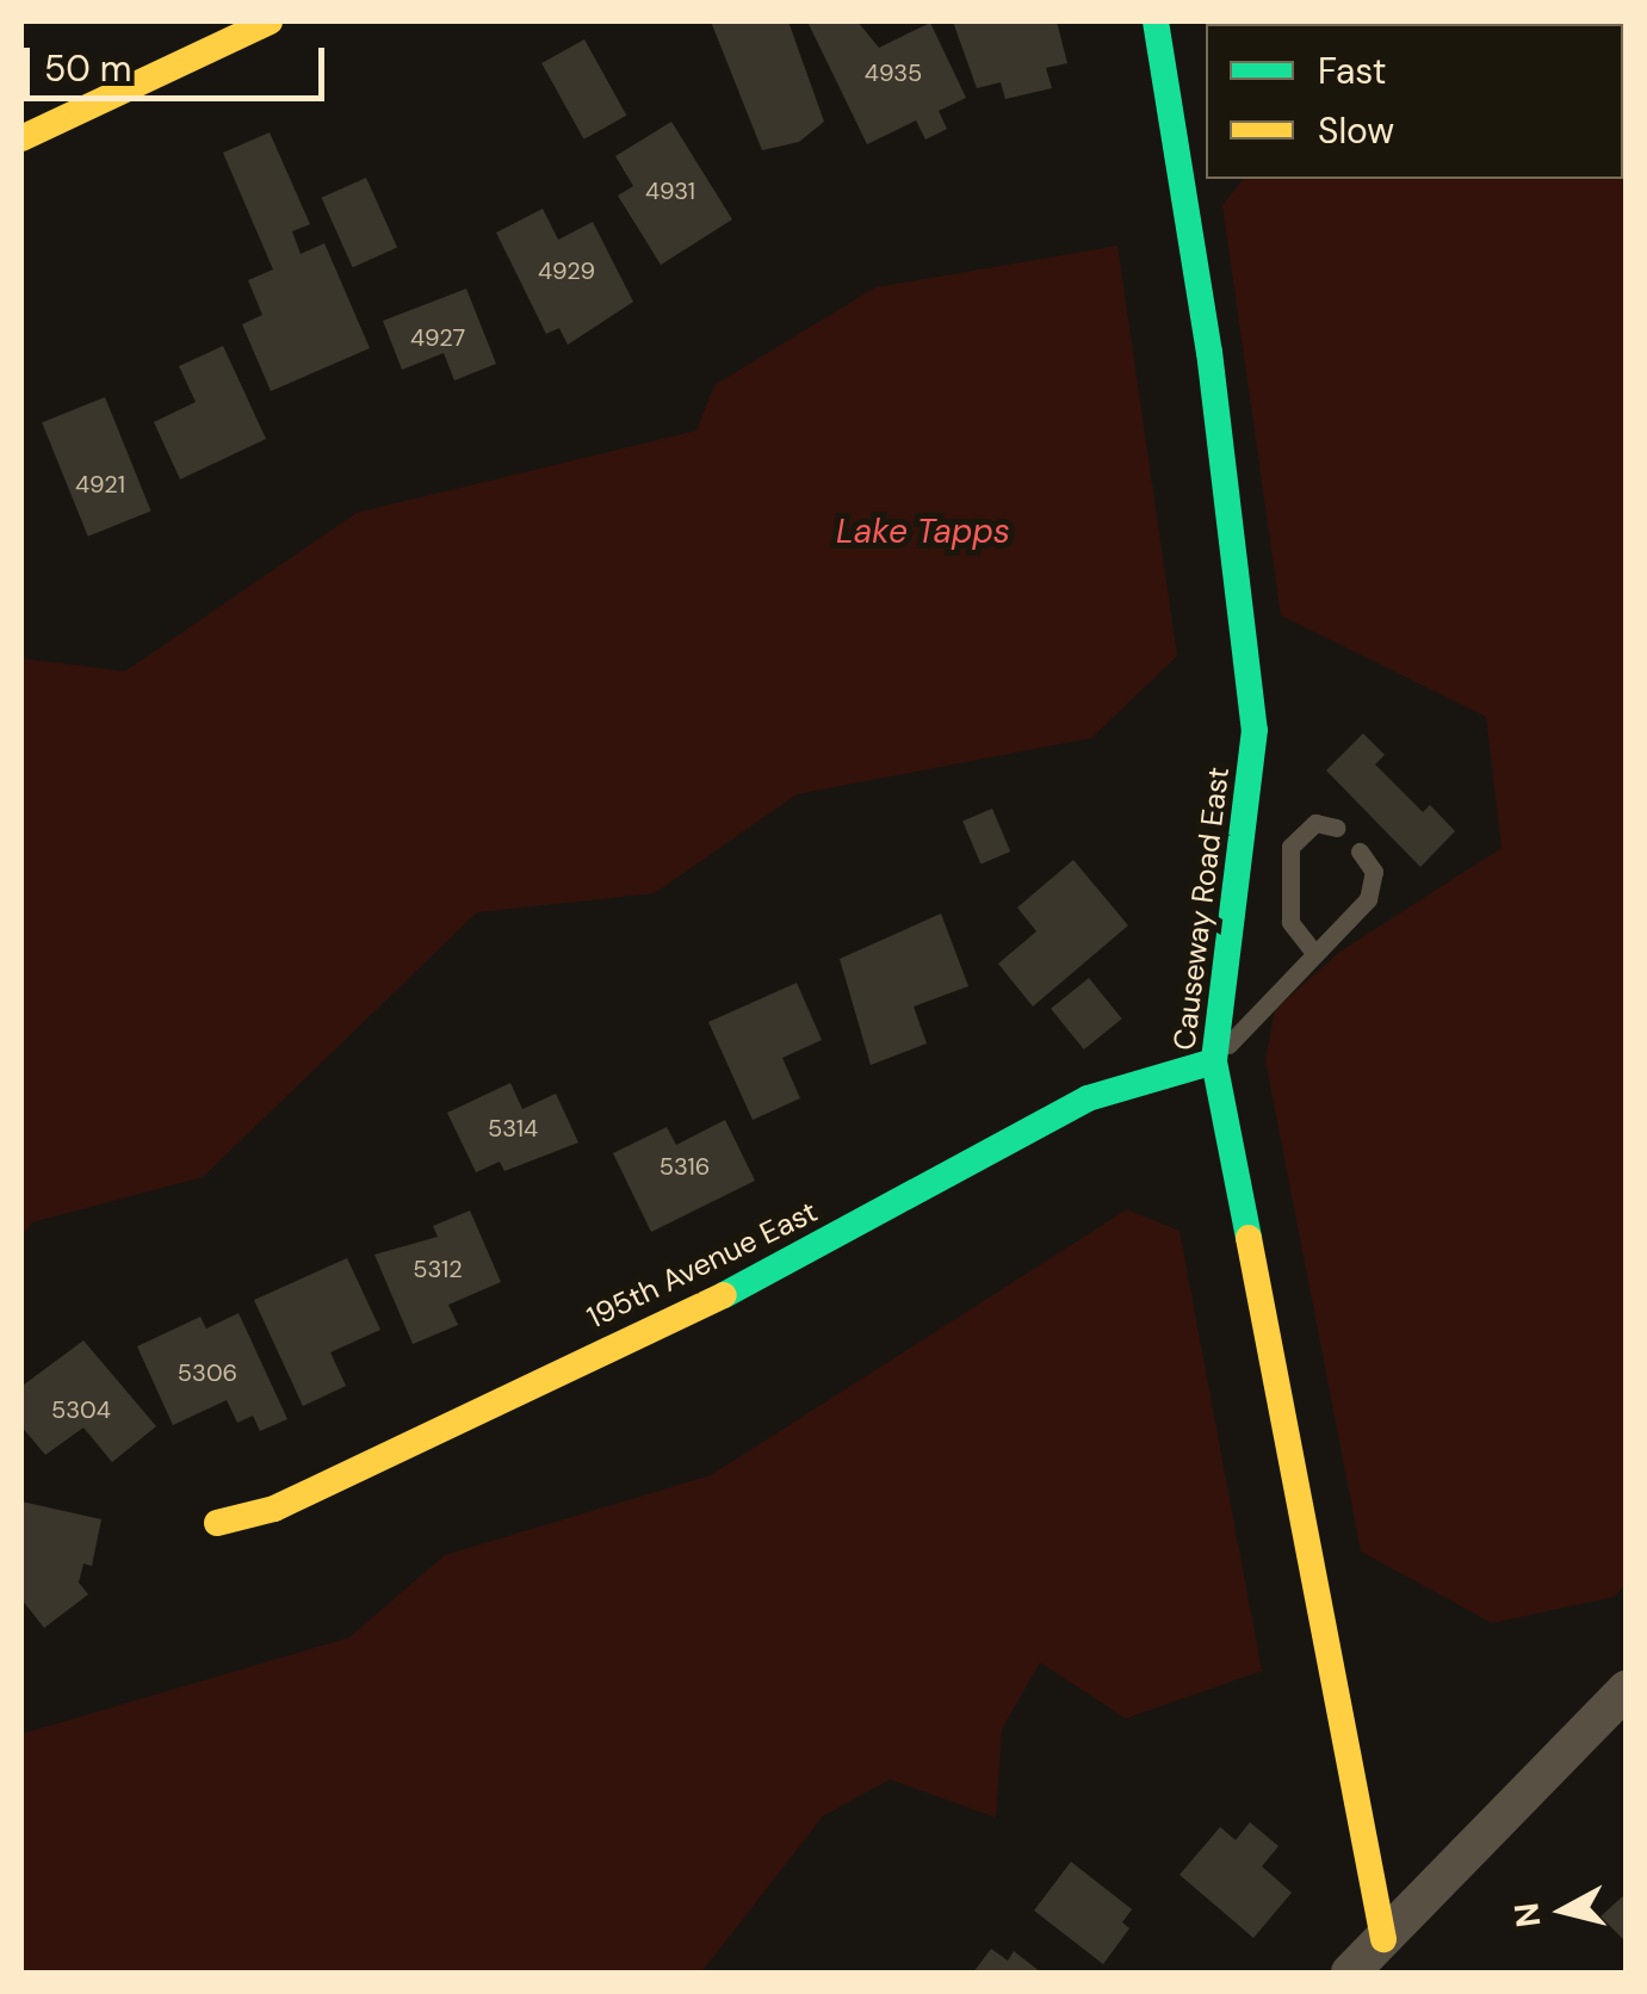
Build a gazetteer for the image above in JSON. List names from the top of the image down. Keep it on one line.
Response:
{"streets":{"street":["Causeway Road East","195th Avenue East"]},"crossings":[["Causeway Road East","195th Avenue East"]],"water":["Lake Tapps"],"house_numbers":["4935","4931","4929","4927","4921","5314","5316","5312","5306","5304"],"legend":["Fast","Slow"],"scale_bar":"50 m","north":"left"}
